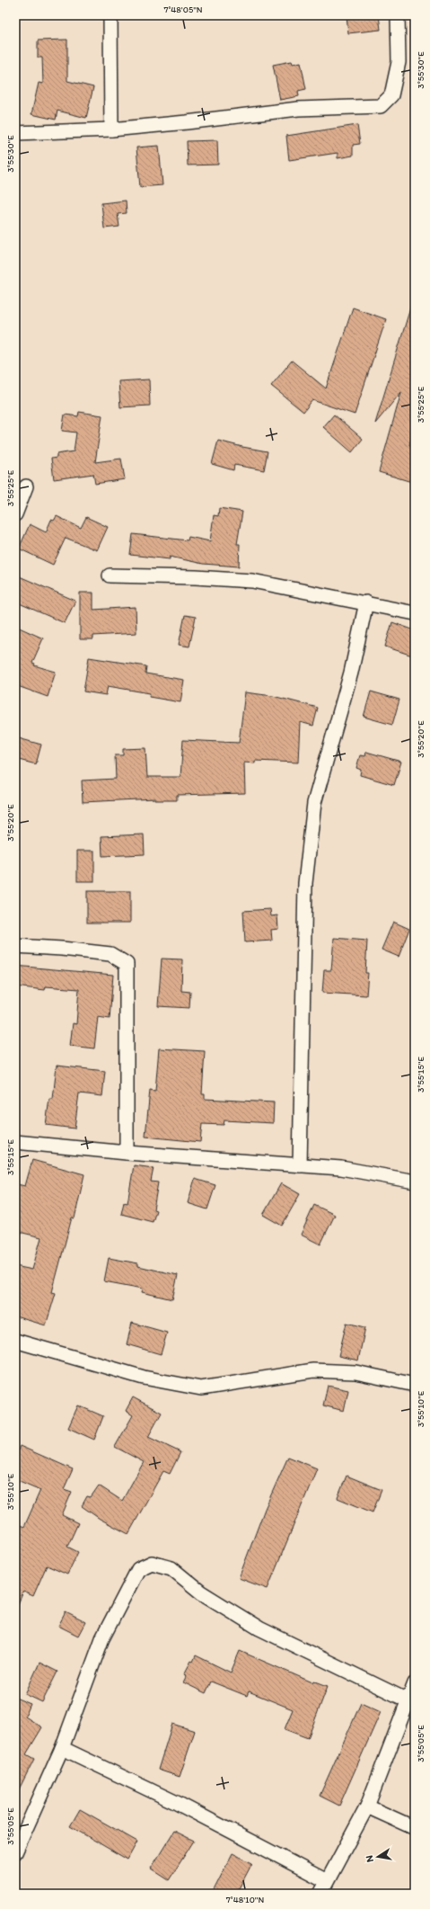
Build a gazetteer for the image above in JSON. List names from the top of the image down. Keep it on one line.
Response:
{"north":"left","coordinates":["7°48'05\"N","3°55'30\"E","3°55'25\"E","3°55'20\"E","3°55'15\"E","3°55'10\"E","3°55'05\"E","7°48'10\"N"]}
